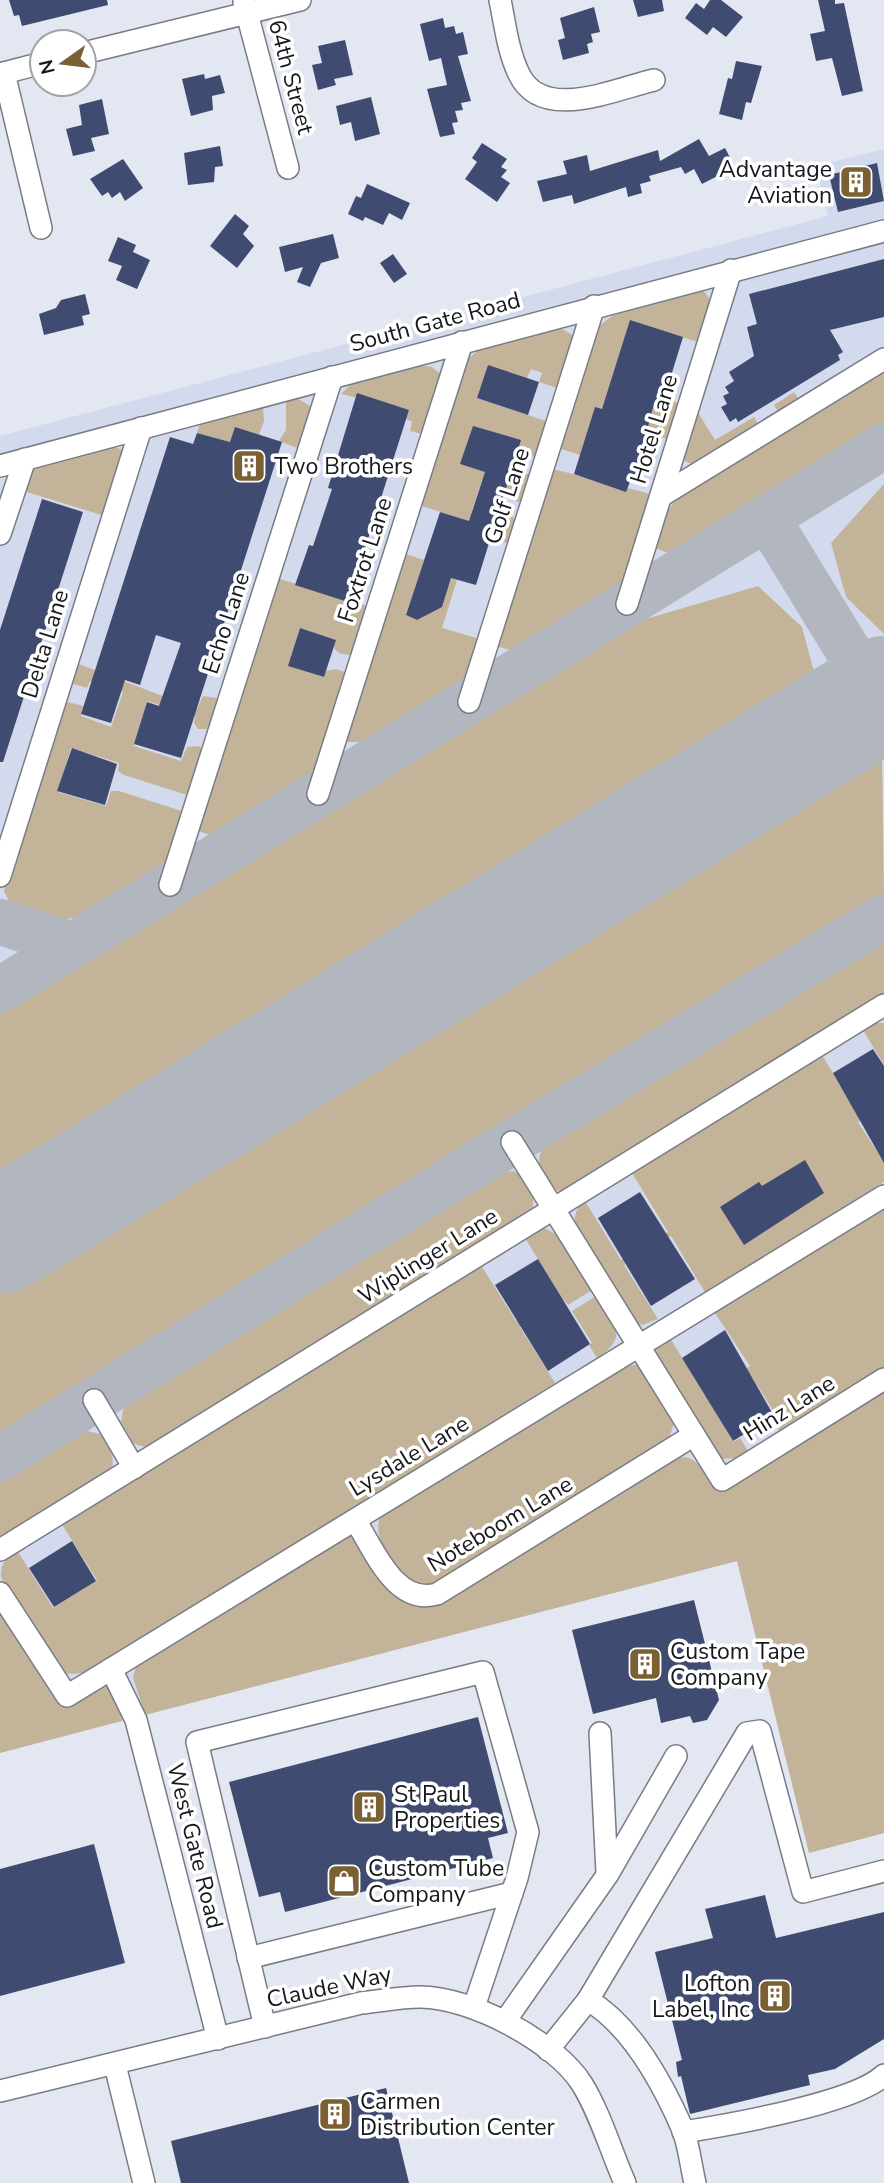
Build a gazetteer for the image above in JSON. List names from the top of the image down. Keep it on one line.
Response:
{"streets":{"street":["64th Street","South Gate Road","Hotel Lane","Golf Lane","Foxtrot Lane","Echo Lane","Delta Lane","Wiplinger Lane","Hinz Lane","Lysdale Lane","Noteboom Lane","West Gate Road","Claude Way"]},"crossings":[["South Gate Road","Hotel Lane"],["South Gate Road","Golf Lane"],["South Gate Road","Foxtrot Lane"],["South Gate Road","Echo Lane"],["South Gate Road","Delta Lane"],["Hinz Lane","Noteboom Lane"],["Lysdale Lane","Noteboom Lane"],["Lysdale Lane","West Gate Road"],["West Gate Road","Claude Way"]],"places":{"building":["Advantage Aviation","Two Brothers","Custom Tape Company","St Paul Properties","Lofton Label, Inc","Carmen Distribution Center"],"shop":["Custom Tube Company"]},"north":"left"}
